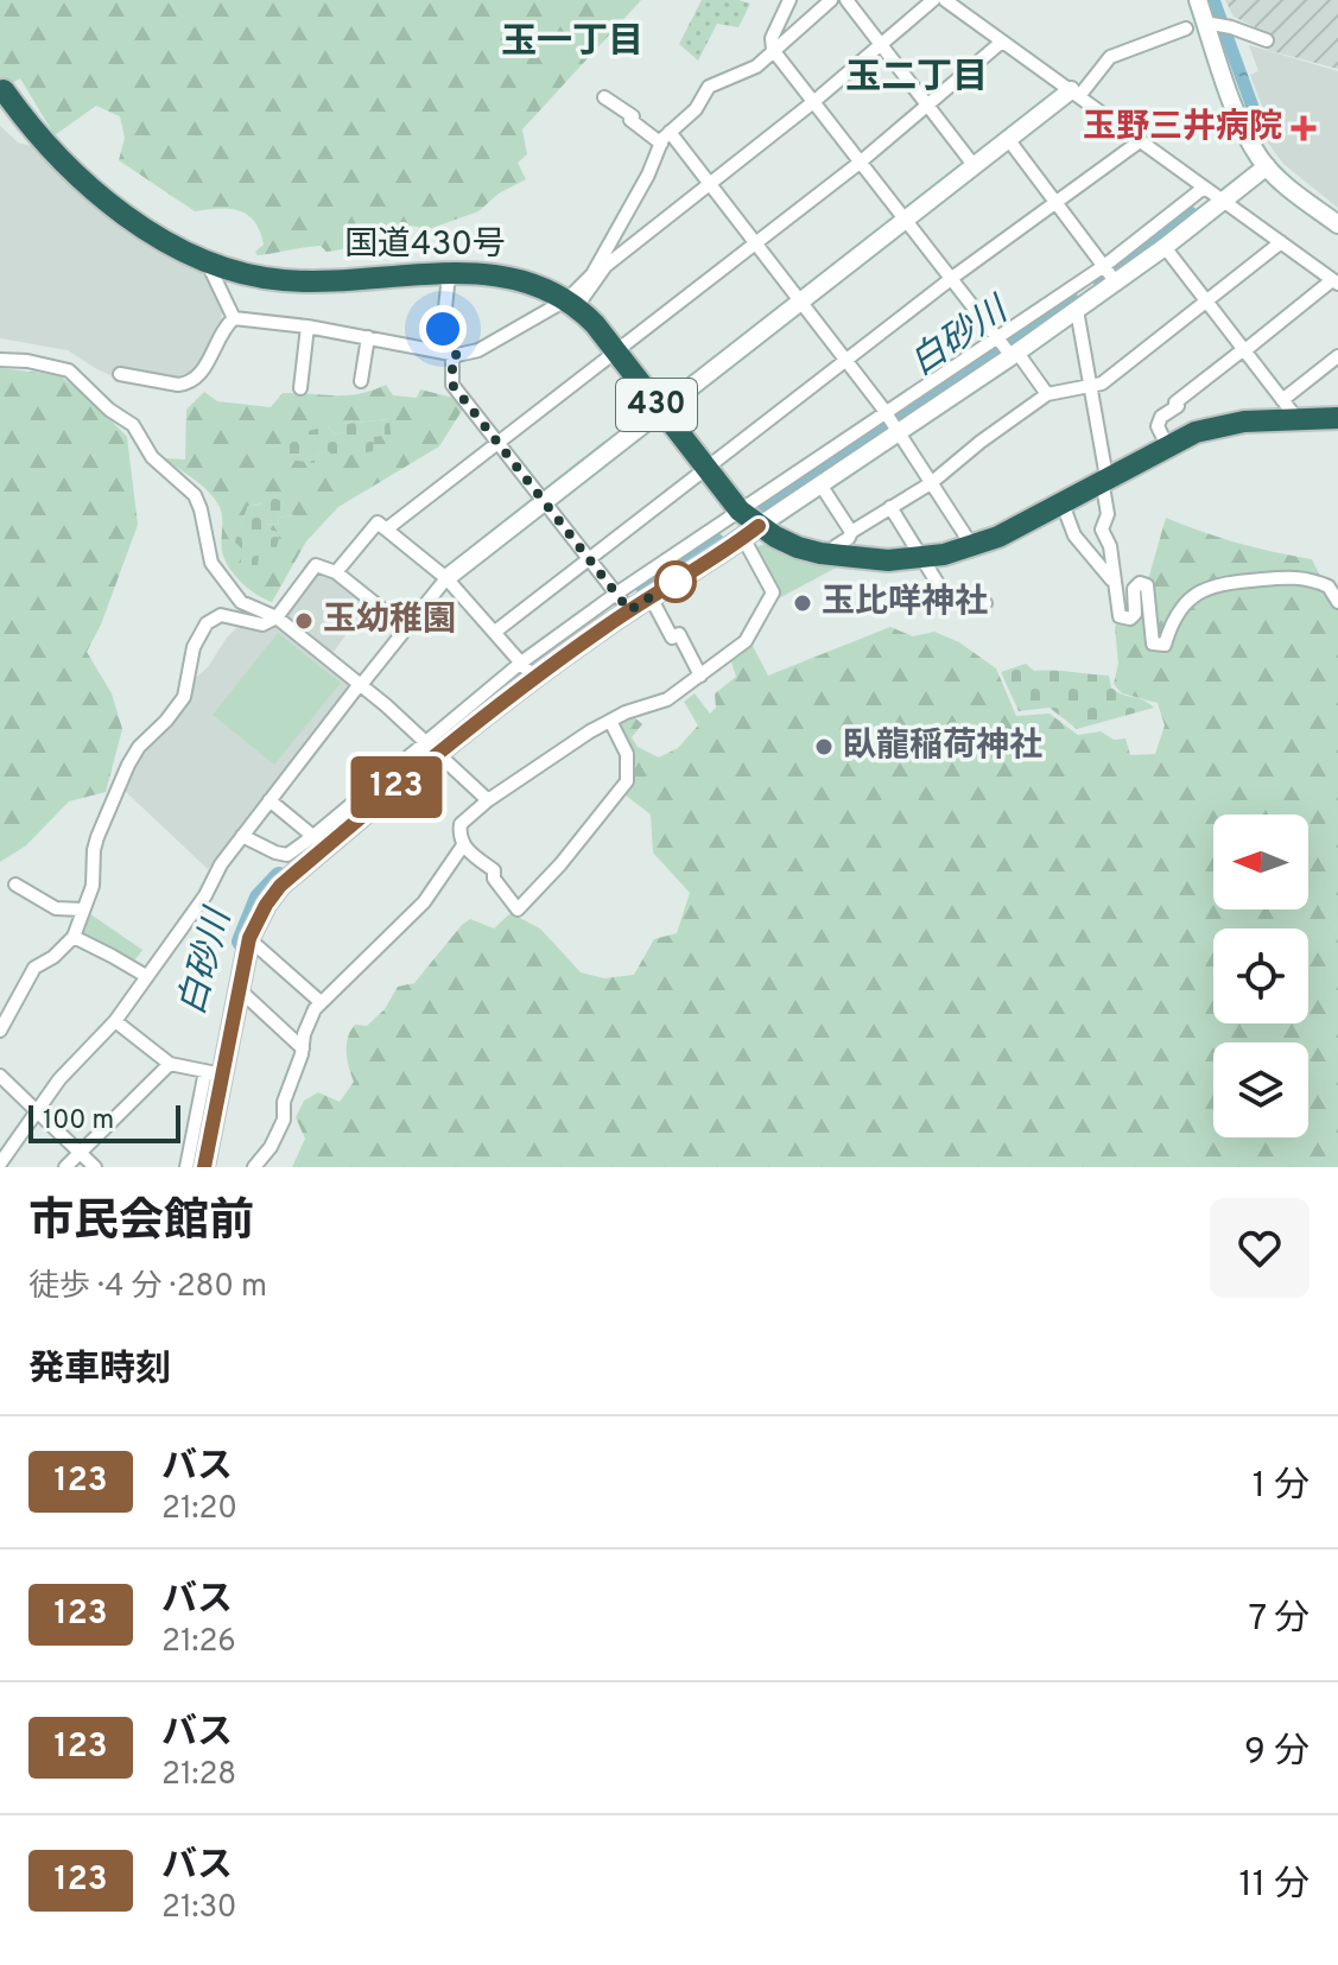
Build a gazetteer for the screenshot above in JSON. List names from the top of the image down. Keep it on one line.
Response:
{"streets":{"highway":["国道430号","430"]},"districts":["玉一丁目","玉二丁目"],"water":["白砂川"],"places":{"health":["玉野三井病院"],"other":["玉比咩神社","玉幼稚園","臥龍稲荷神社"]},"lines":["bus line 123"],"scale_bar":"100 m","north":"left","page":{"on_map":"123","scale":"100 m","heading":[["市民会館前","徒歩 · 4 分 · 280 m"],"発車時刻"],"list":[{"mark":"123","name":"バス","note":"21:20","value":"1 分"},{"mark":"123","name":"バス","note":"21:26","value":"7 分"},{"mark":"123","name":"バス","note":"21:28","value":"9 分"},{"mark":"123","name":"バス","note":"21:30","value":"11 分"}]}}
